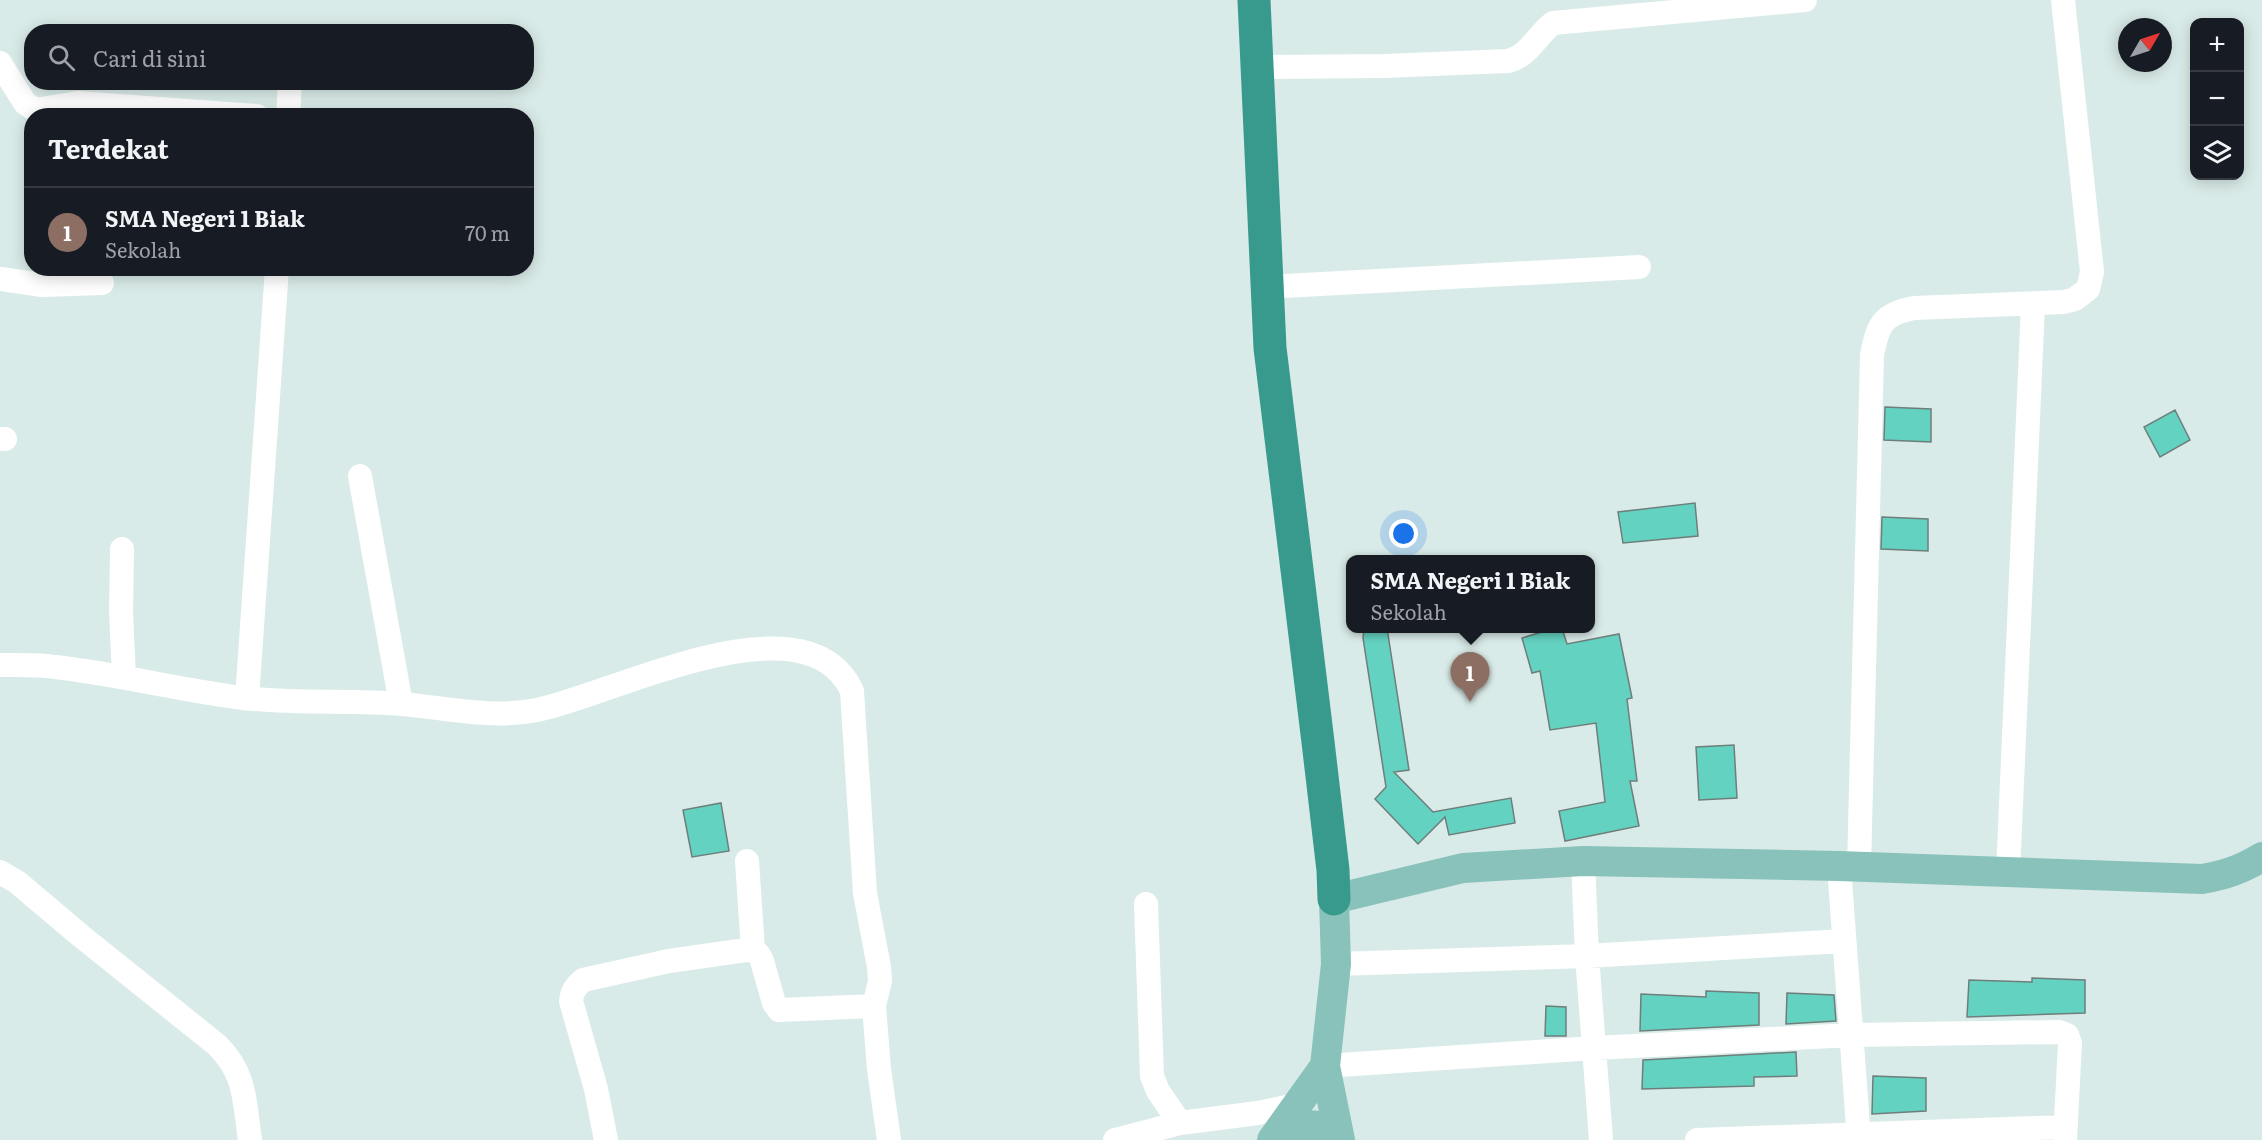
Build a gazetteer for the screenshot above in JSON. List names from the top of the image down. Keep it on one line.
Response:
{"north":"top right","page":{"map_buttons":["+","−"],"search":"Cari di sini","heading":"Terdekat","list":[{"mark":"1","name":"SMA Negeri 1 Biak","note":"Sekolah","value":"70 m"}],"popup":["SMA Negeri 1 Biak","Sekolah"],"pins":"1"}}
